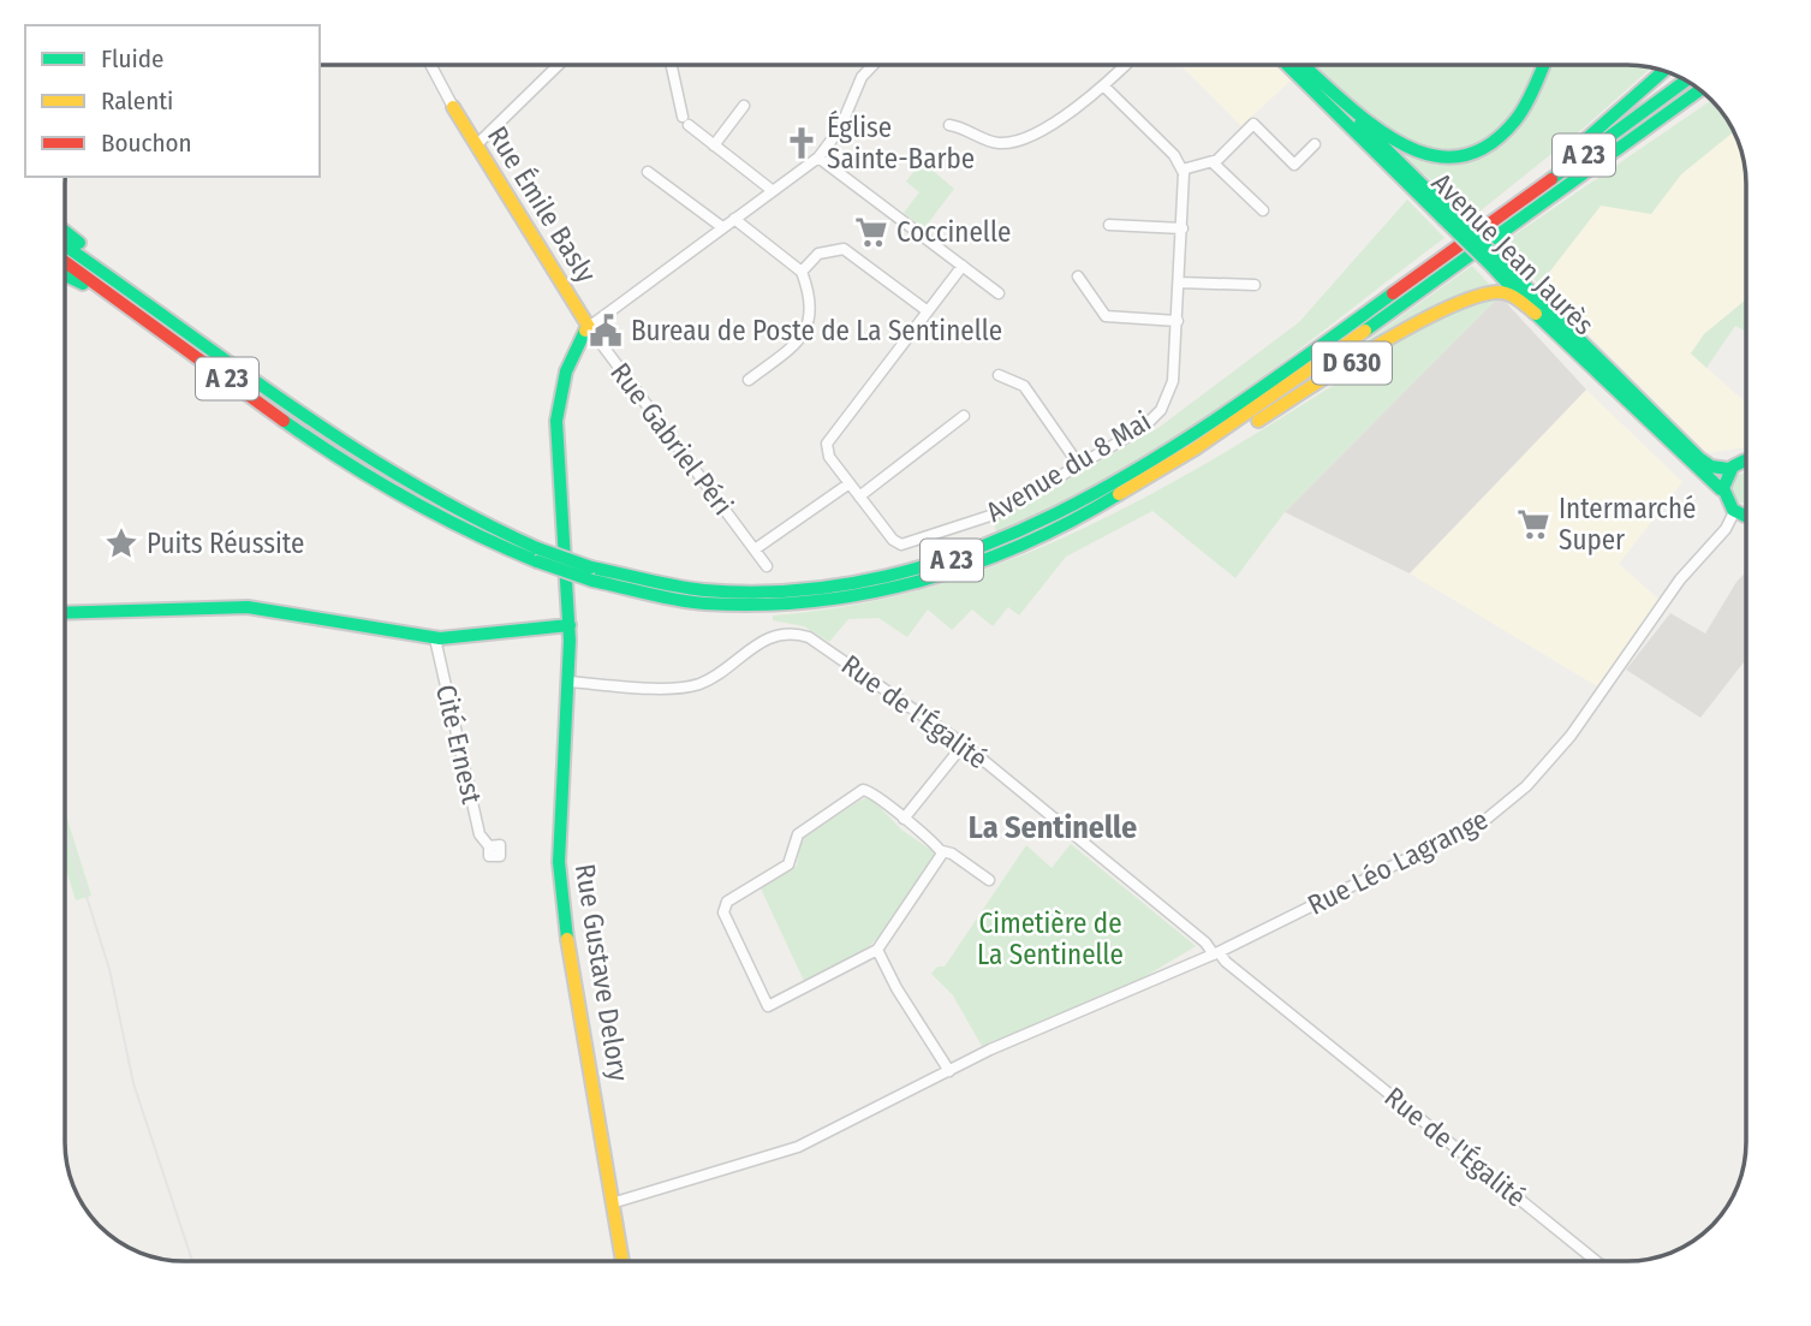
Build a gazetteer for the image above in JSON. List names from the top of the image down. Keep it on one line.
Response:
{"streets":{"main road":["A 23","Rue Émile Basly","Avenue Jean Jaurès","D 630","Rue Gustave Delory"],"street":["Rue Gabriel Péri","Avenue du 8 Mai","Rue de l'Égalité","Cité Ernest","Rue Léo Lagrange"]},"crossings":[["A 23","D 630"],["Rue Émile Basly","Rue Gabriel Péri"],["Rue Émile Basly","Rue Gustave Delory"],["Avenue Jean Jaurès","D 630"],["Avenue Jean Jaurès","Rue Léo Lagrange"],["Rue Gabriel Péri","Rue Gustave Delory"],["Rue de l'Égalité","Rue Léo Lagrange"],["Rue de l'Égalité","Rue Gustave Delory"],["Rue Léo Lagrange","Rue Gustave Delory"]],"districts":["La Sentinelle"],"parks":["Cimetière de La Sentinelle"],"places":{"church":["Église Sainte-Barbe"],"supermarket":["Coccinelle","Intermarché Super"],"public building":["Bureau de Poste de La Sentinelle"],"place":["Puits Réussite"]},"legend":["Fluide","Ralenti","Bouchon"]}
